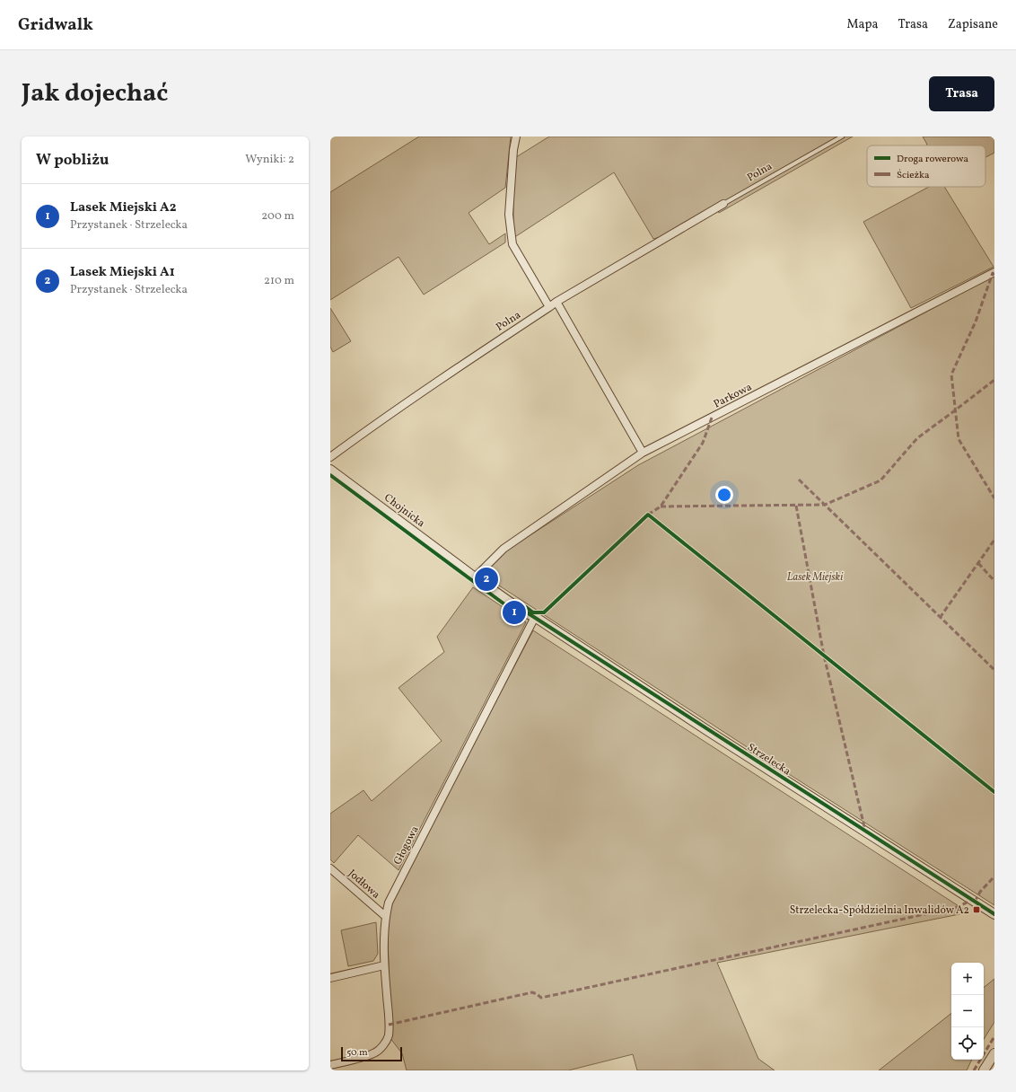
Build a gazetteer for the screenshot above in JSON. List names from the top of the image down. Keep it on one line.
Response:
{"streets":{"street":["Polna","Parkowa","Chojnicka","Strzelecka","Głogowa","Jodłowa"]},"crossings":[["Parkowa","Strzelecka"],["Chojnicka","Strzelecka"],["Strzelecka","Głogowa"],["Głogowa","Jodłowa"]],"parks":["Lasek Miejski"],"places":{"transit":["Strzelecka-Spółdzielnia Inwalidów A2"]},"legend":["Droga rowerowa","Ścieżka"],"scale_bar":"50 m","page":{"header":"Gridwalk","nav":["Mapa","Trasa","Zapisane"],"title":"Jak dojechać","buttons":"Trasa","heading":["W pobliżu","Wyniki: 2"],"list":[{"mark":"1","name":"Lasek Miejski A2","note":"Przystanek · Strzelecka","value":"200 m"},{"mark":"2","name":"Lasek Miejski A1","note":"Przystanek · Strzelecka","value":"210 m"}],"pins":["2","1"],"map_buttons":["+","−"],"scale":"50 m"}}
